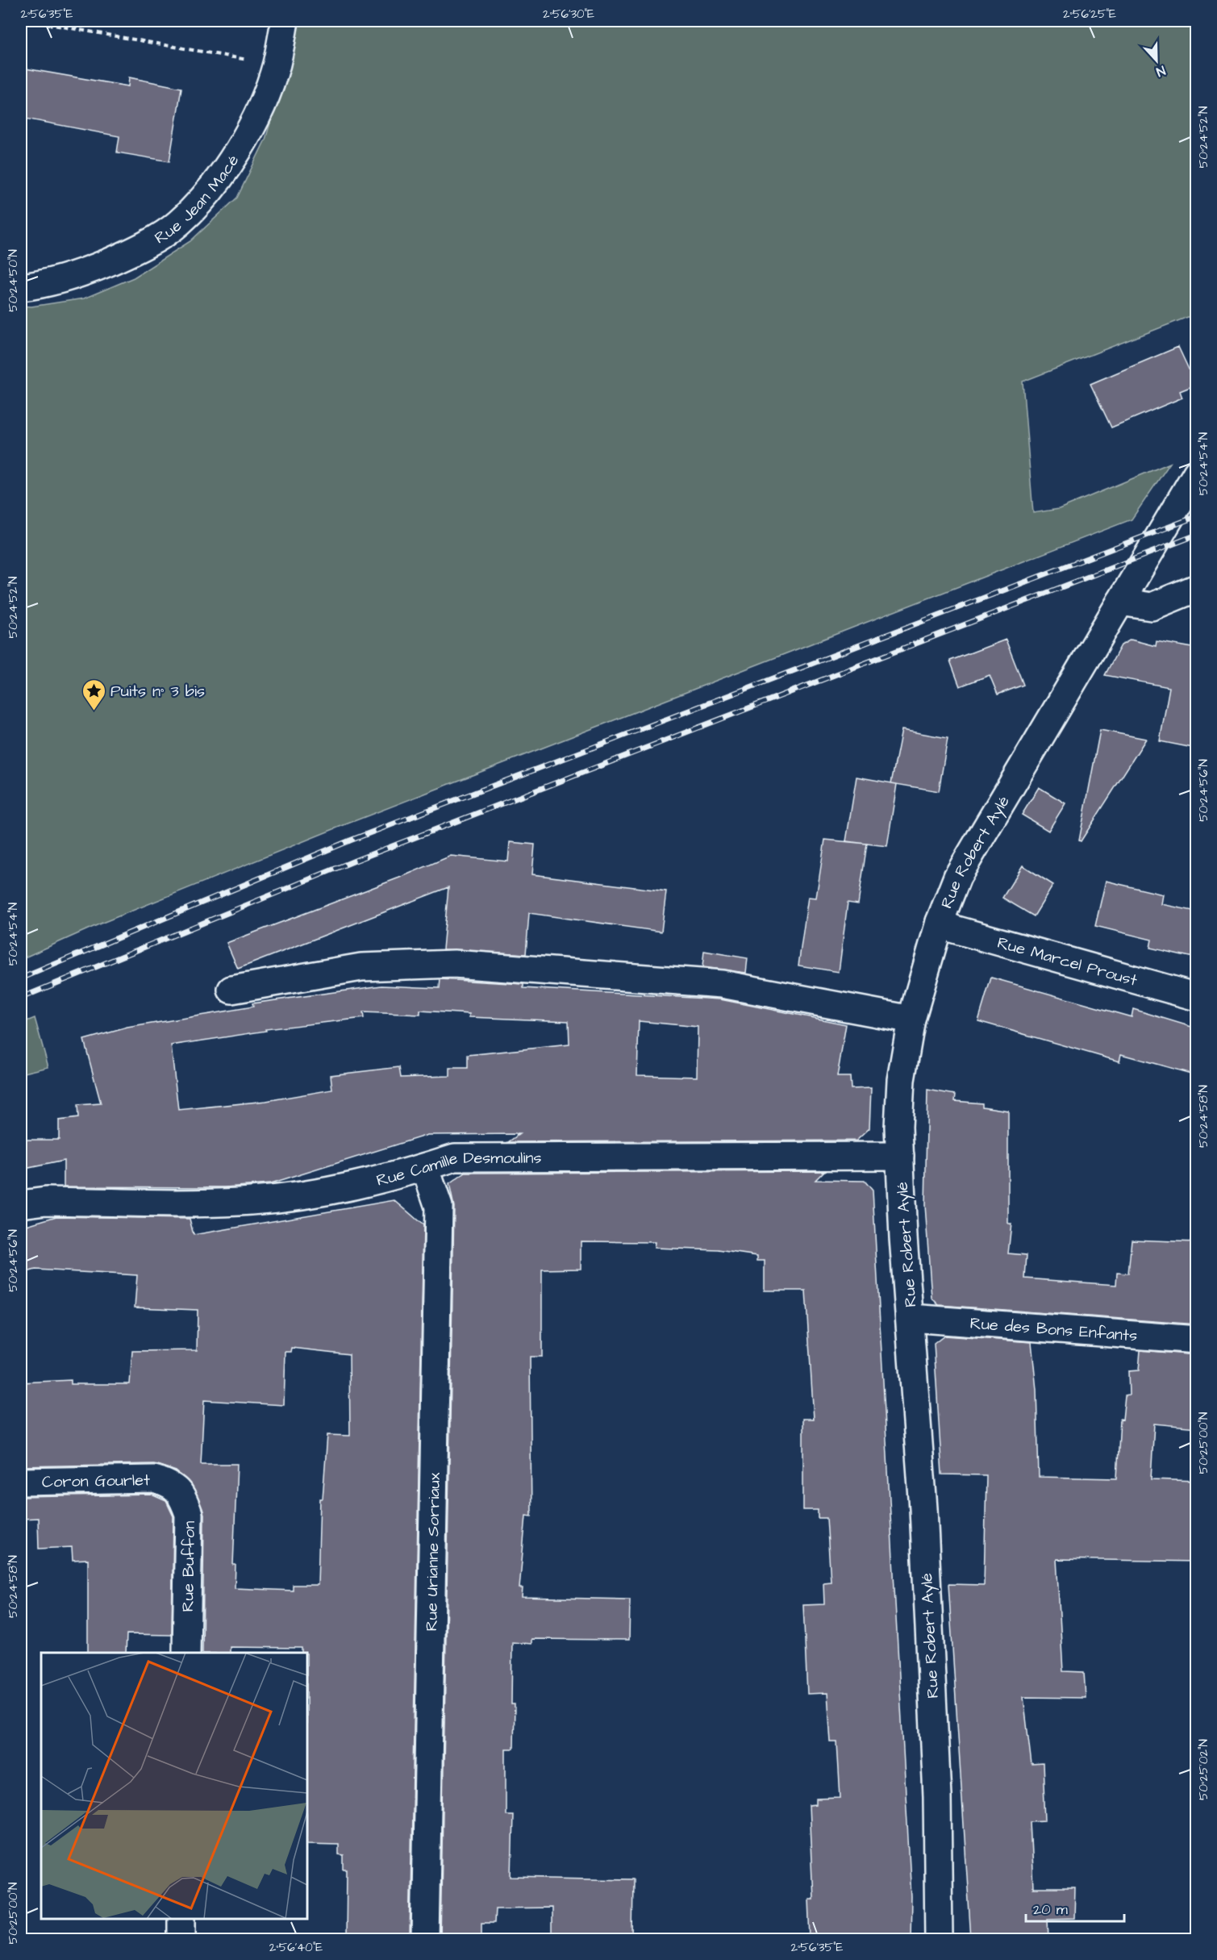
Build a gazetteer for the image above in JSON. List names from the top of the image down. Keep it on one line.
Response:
{"streets":{"street":["Rue Jean Macé","Rue Robert Aylé","Rue Marcel Proust","Rue Camille Desmoulins","Rue des Bons Enfants","Coron Gourlet","Rue Urianne Sorriaux","Rue Buffon"]},"crossings":[["Rue Robert Aylé","Rue Marcel Proust"],["Rue Robert Aylé","Rue Camille Desmoulins"],["Rue Robert Aylé","Rue des Bons Enfants"],["Rue Camille Desmoulins","Rue Urianne Sorriaux"],["Coron Gourlet","Rue Buffon"]],"places":{"place":["Puits n° 3 bis"]},"scale_bar":"20 m","north":"bottom","coordinates":["2°56'35\"E","2°56'30\"E","2°56'25\"E","50°24'52\"N","50°24'50\"N","50°24'54\"N","50°24'56\"N","50°24'58\"N","50°25'00\"N","50°25'02\"N","2°56'40\"E"]}
